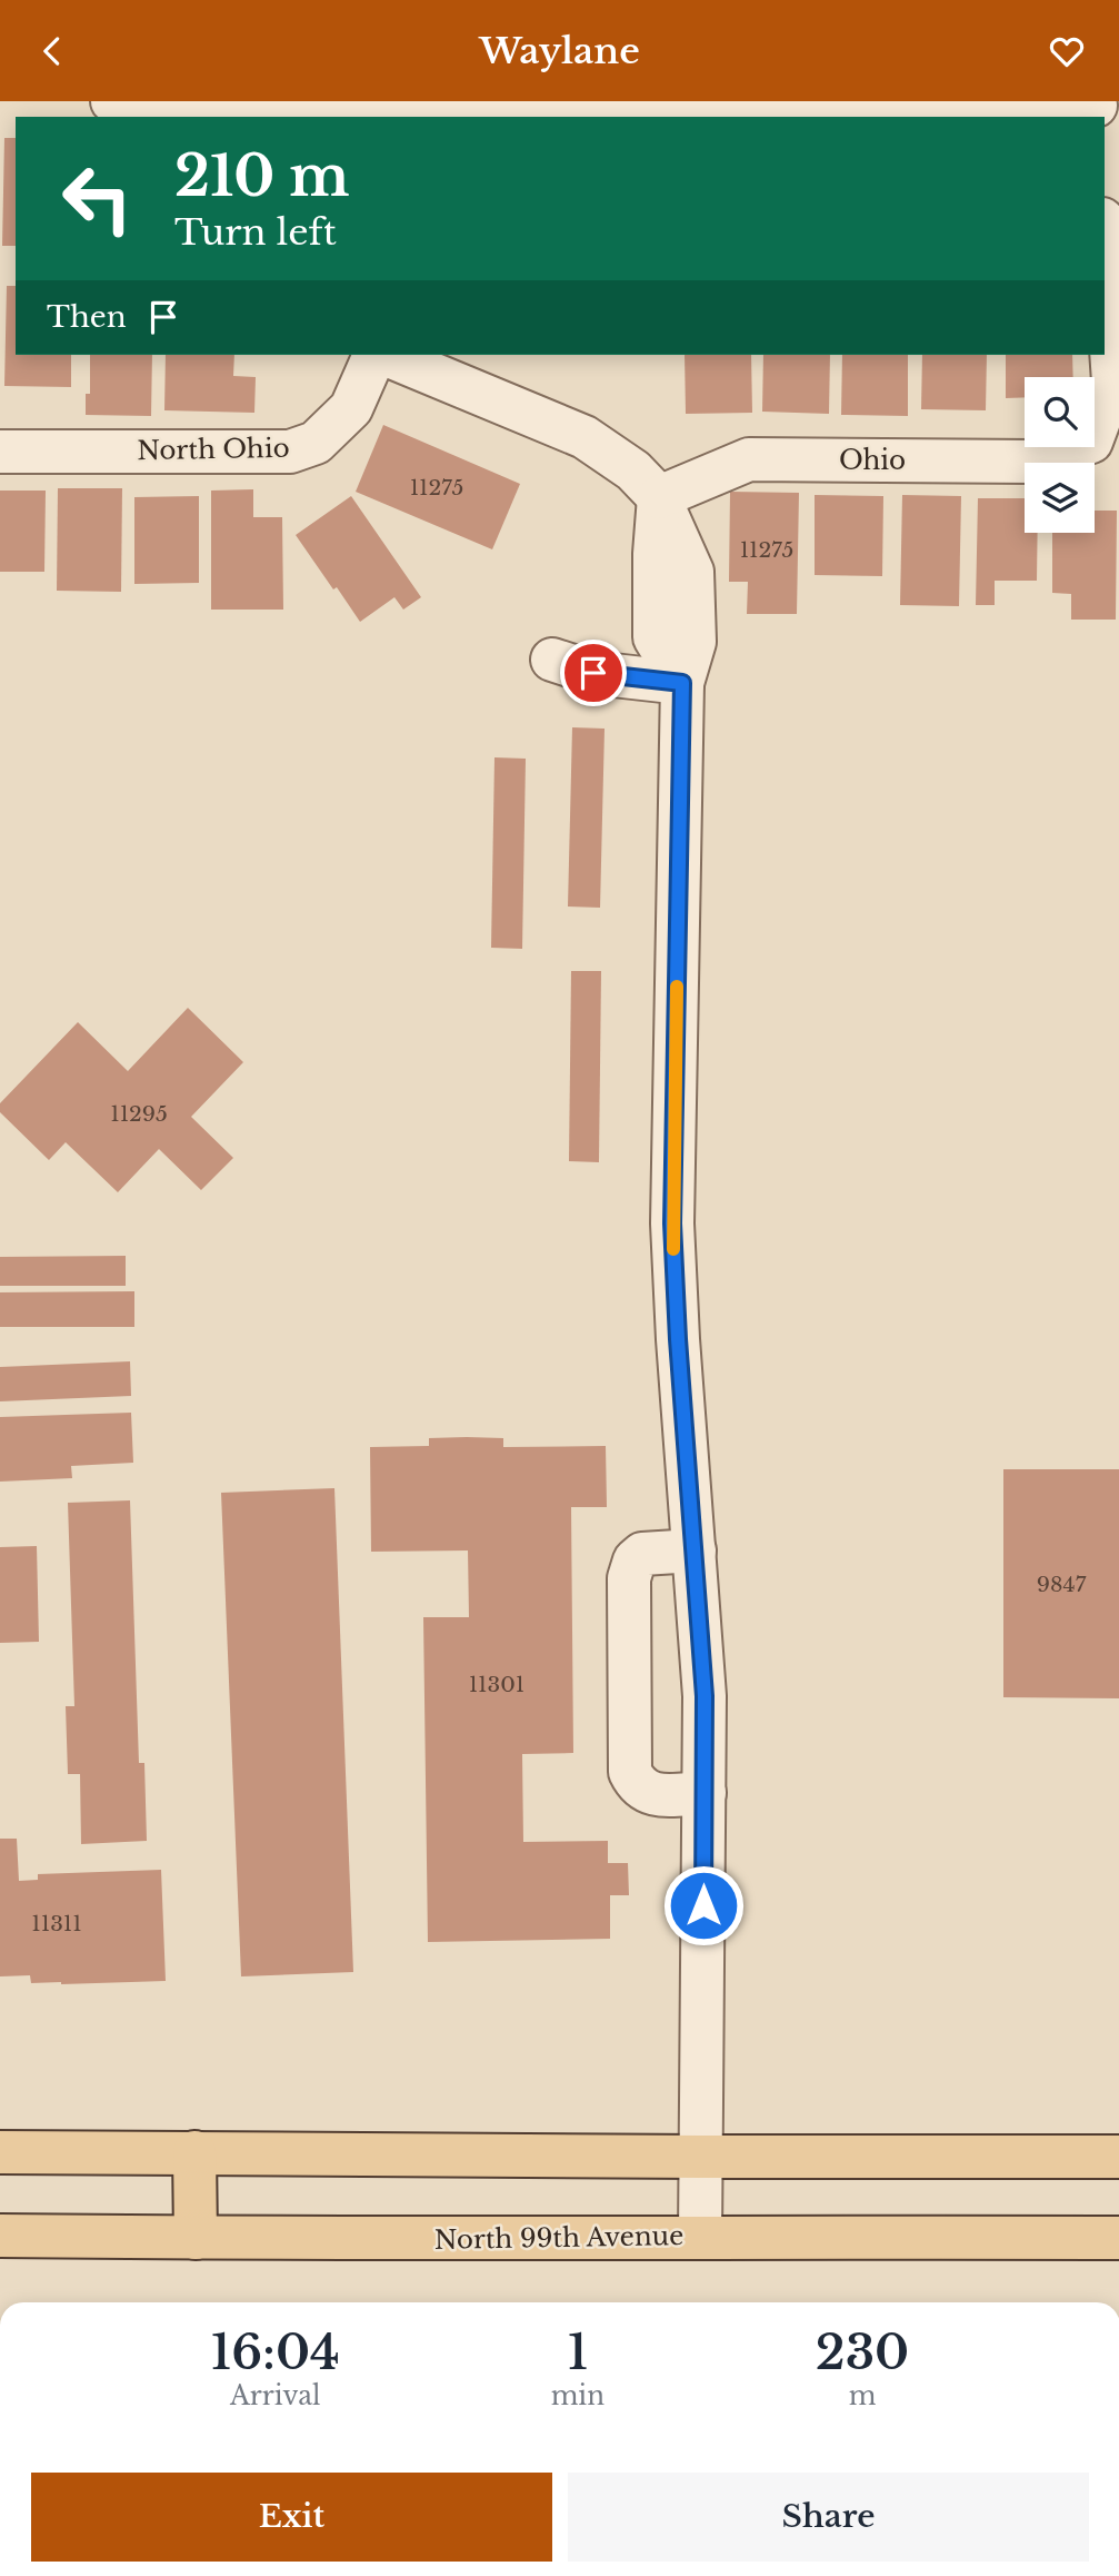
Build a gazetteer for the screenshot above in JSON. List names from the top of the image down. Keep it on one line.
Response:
{"streets":{"main road":["North 99th Avenue"],"street":["North Ohio","Ohio"]},"house_numbers":["11275","11275","11295","9847","11301","11311"],"page":{"header":"Waylane","turn":["210 m","Turn left"],"then":"Then","eta":["16:04","Arrival","1","min","230","m"],"buttons":["Exit","Share"]}}
